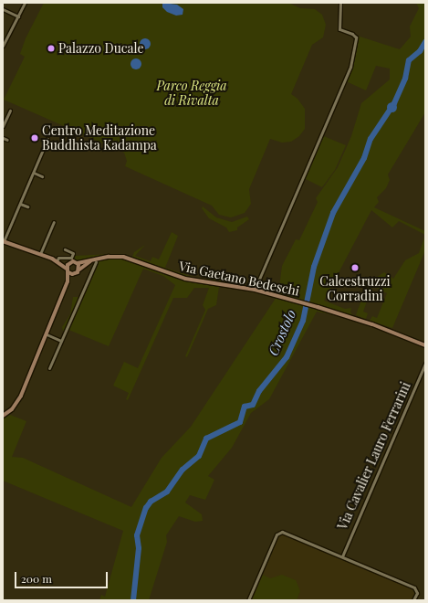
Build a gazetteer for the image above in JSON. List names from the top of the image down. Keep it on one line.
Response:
{"streets":{"main road":["Via Gaetano Bedeschi"],"street":["Via Cavalier Lauro Ferrarini"]},"water":["Crostolo"],"parks":["Parco Reggia di Rivalta"],"places":["Palazzo Ducale","Centro Meditazione Buddhista Kadampa","Calcestruzzi Corradini"],"scale_bar":"200 m"}
